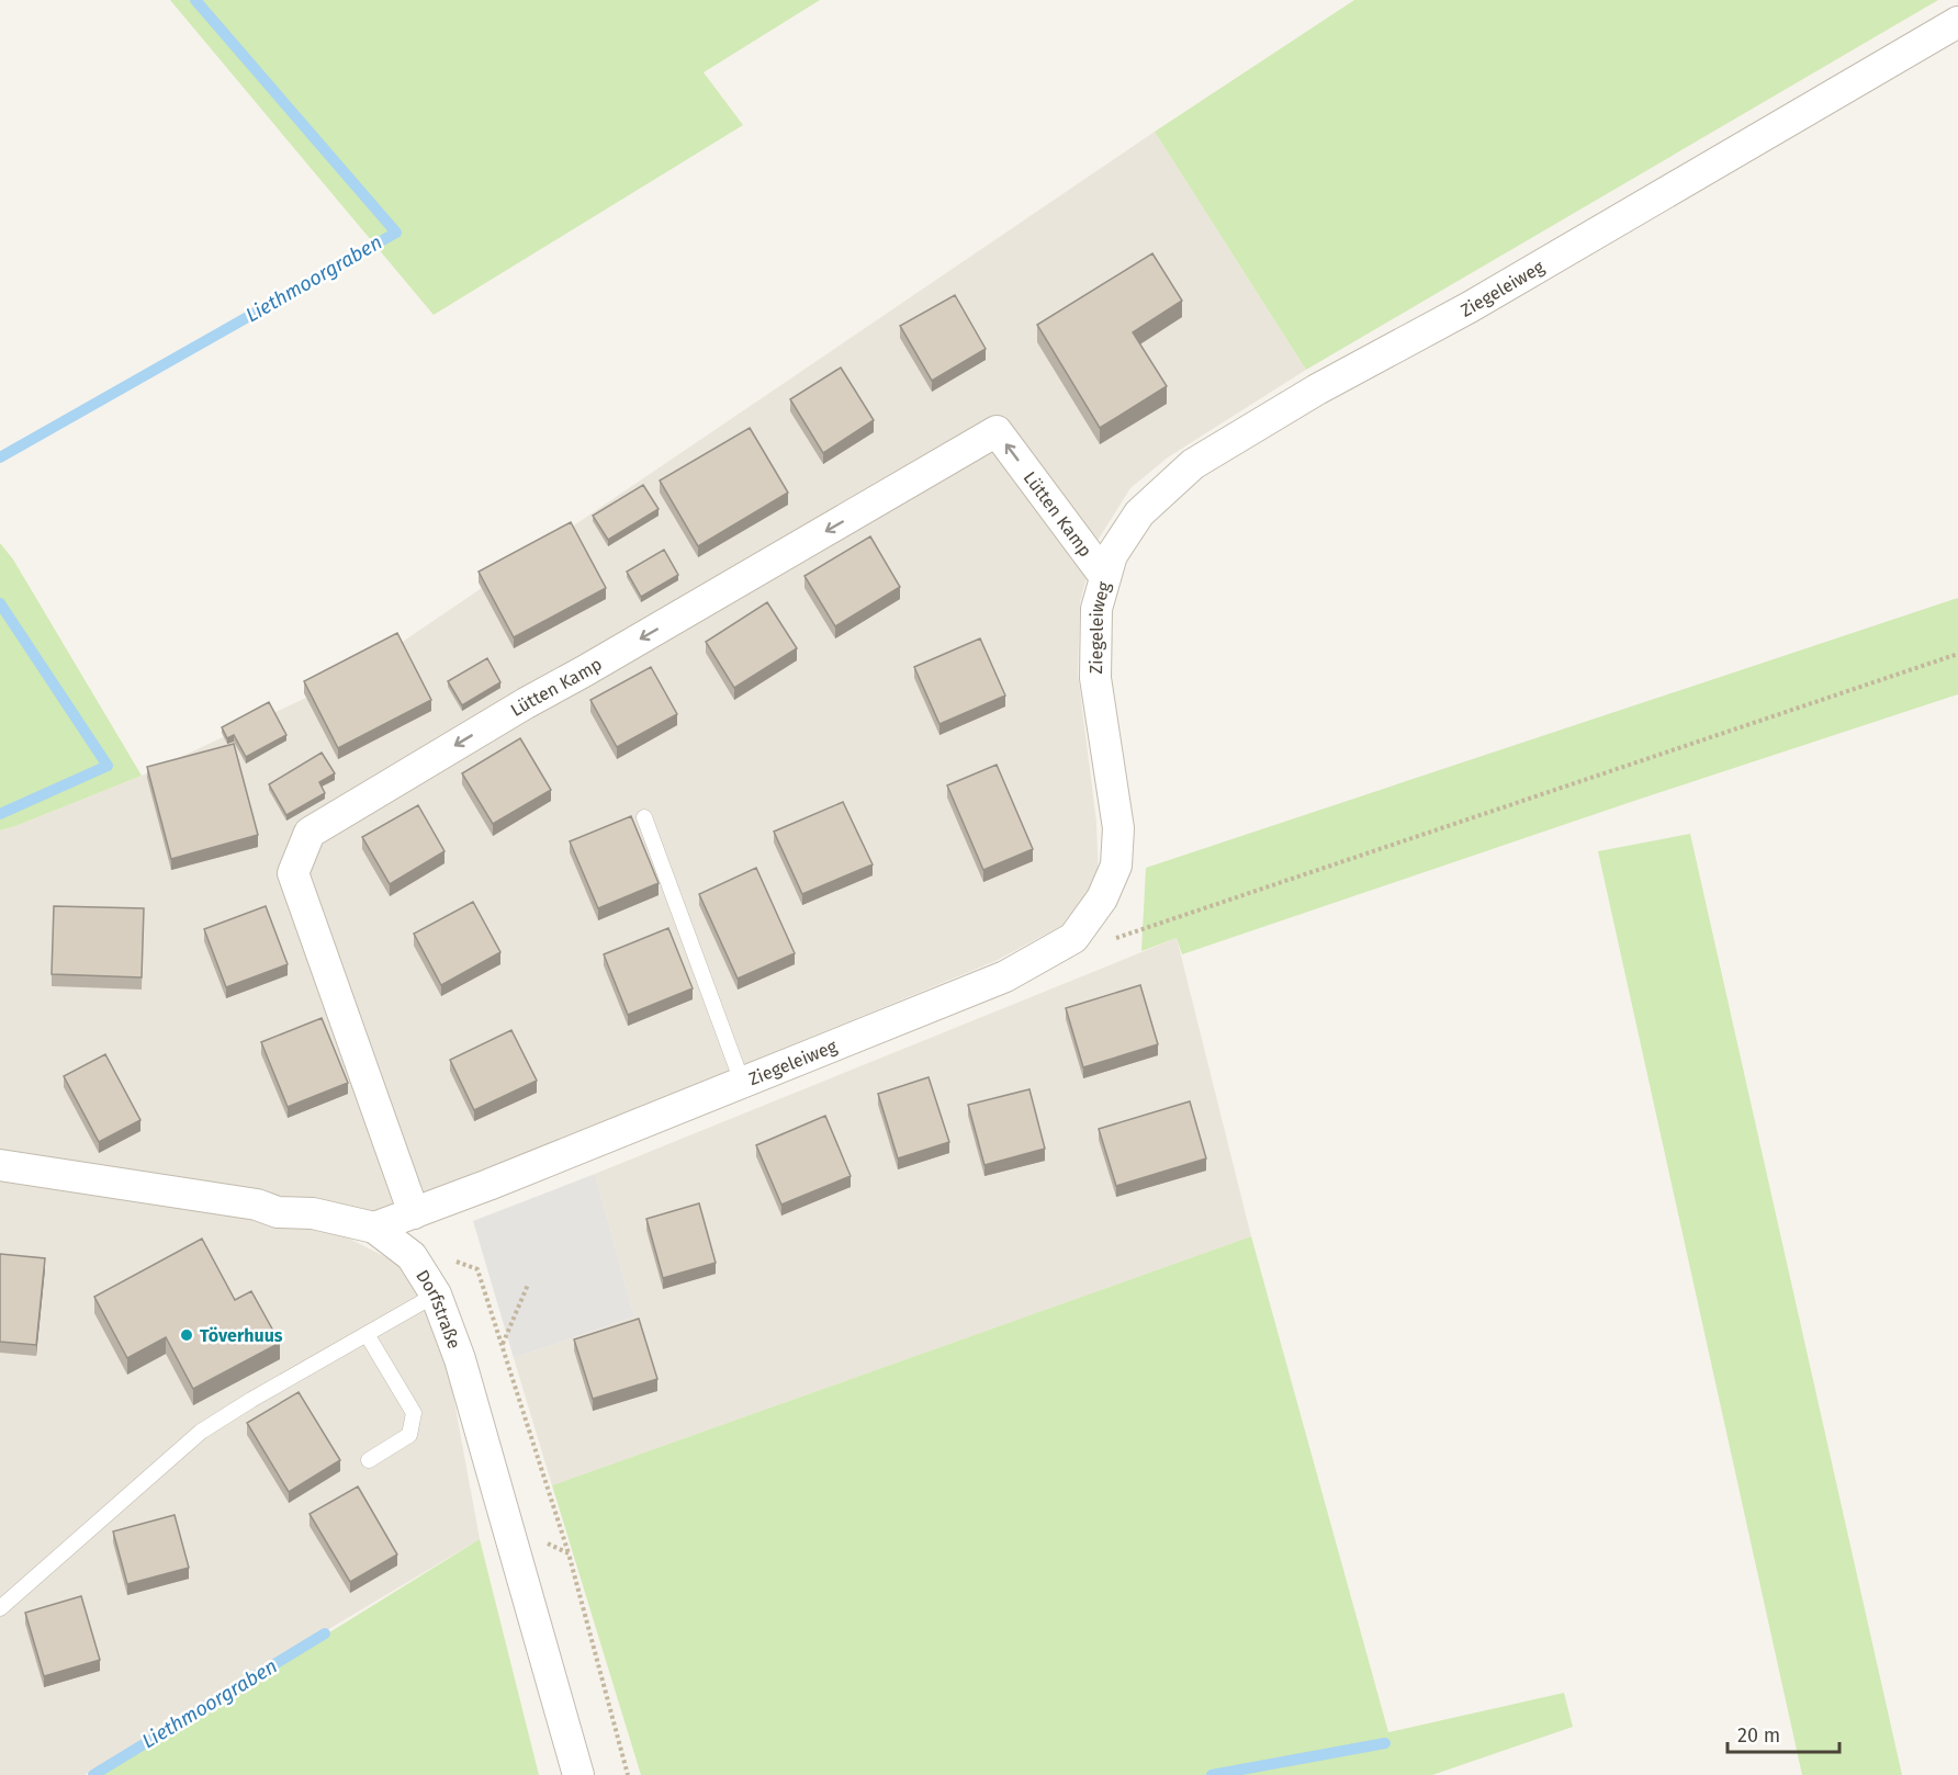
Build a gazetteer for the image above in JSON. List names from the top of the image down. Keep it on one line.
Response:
{"streets":{"street":["Ziegeleiweg","Lütten Kamp","Dorfstraße"]},"crossings":[["Ziegeleiweg","Lütten Kamp"],["Ziegeleiweg","Dorfstraße"]],"water":["Liethmoorgraben"],"places":["Töverhuus"],"scale_bar":"20 m"}
